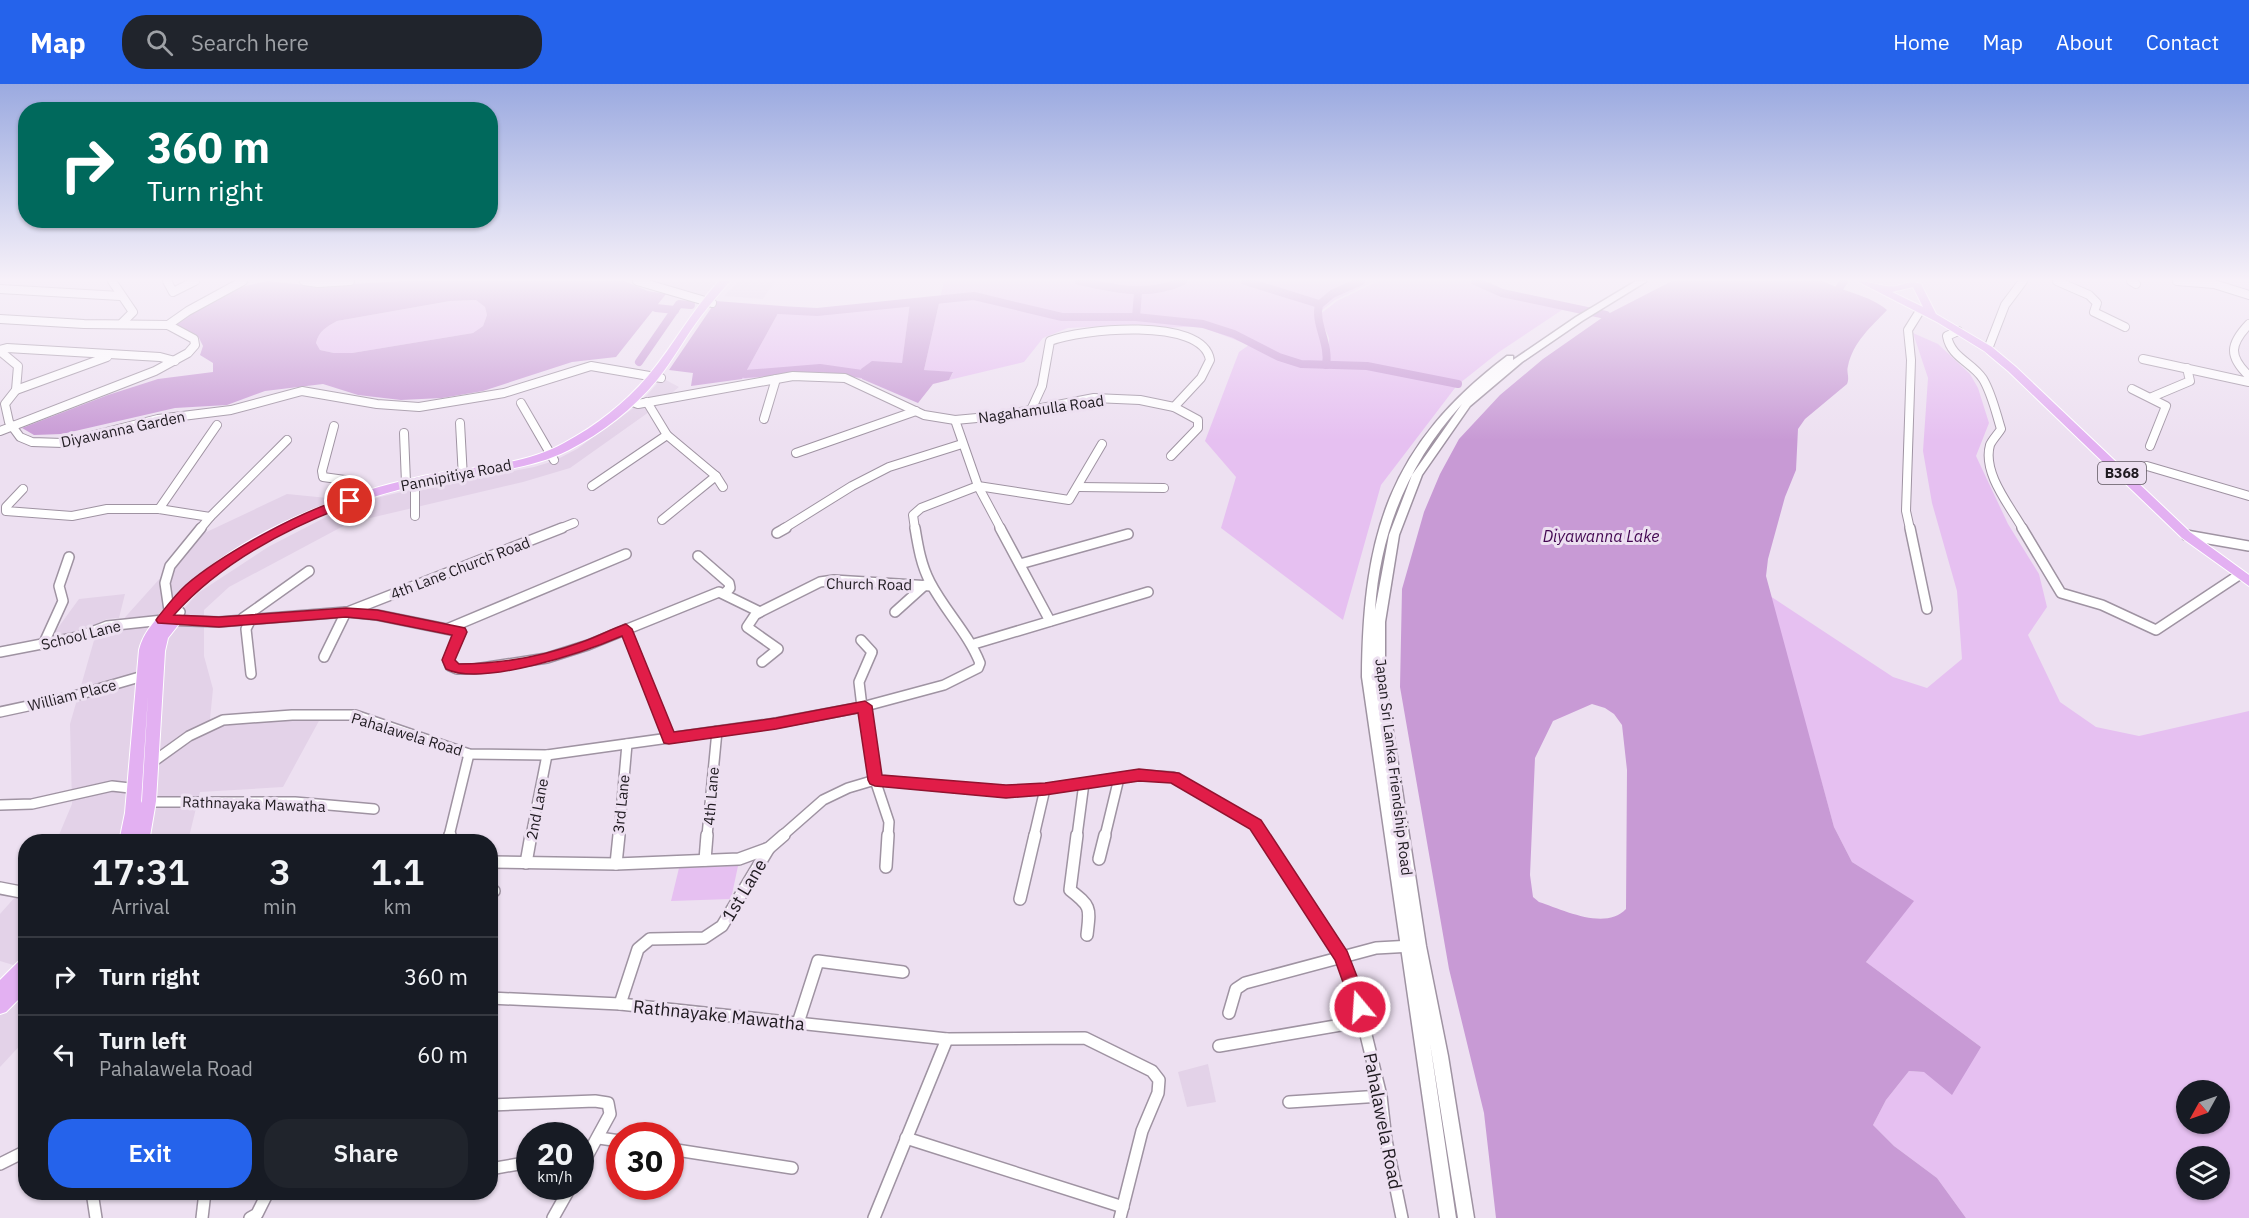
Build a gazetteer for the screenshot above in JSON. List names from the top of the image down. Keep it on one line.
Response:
{"streets":{"main road":["B368","Pannipitiya Road","Japan Sri Lanka Friendship Road"],"street":["Nagahamulla Road","Diyawanna Garden","4th Lane Church Road","Church Road","School Lane","William Place","Pahalawela Road","4th Lane","Rathnayaka Mawatha","3rd Lane","2nd Lane","1st Lane","Rathnayake Mawatha"]},"crossings":[["Nagahamulla Road","Pannipitiya Road"],["Diyawanna Garden","Pannipitiya Road"],["Pannipitiya Road","School Lane"],["Pannipitiya Road","William Place"],["Pannipitiya Road","Pahalawela Road"],["Pannipitiya Road","Rathnayaka Mawatha"],["Pahalawela Road","4th Lane"],["Pahalawela Road","3rd Lane"],["Pahalawela Road","2nd Lane"],["Pahalawela Road","1st Lane"],["1st Lane","Rathnayake Mawatha"]],"water":["Diyawanna Lake"],"north":"bottom left","page":{"header":"Map","search":"Search here","nav":["Home","Map","About","Contact"],"turn":["360 m","Turn right"],"eta":["17:31","Arrival","3","min","1.1","km"],"list":[{"name":"Turn right","value":"360 m"},{"name":"Turn left","note":"Pahalawela Road","value":"60 m"}],"buttons":["Exit","Share"],"speed":"20 km/h","limit":"30"}}
